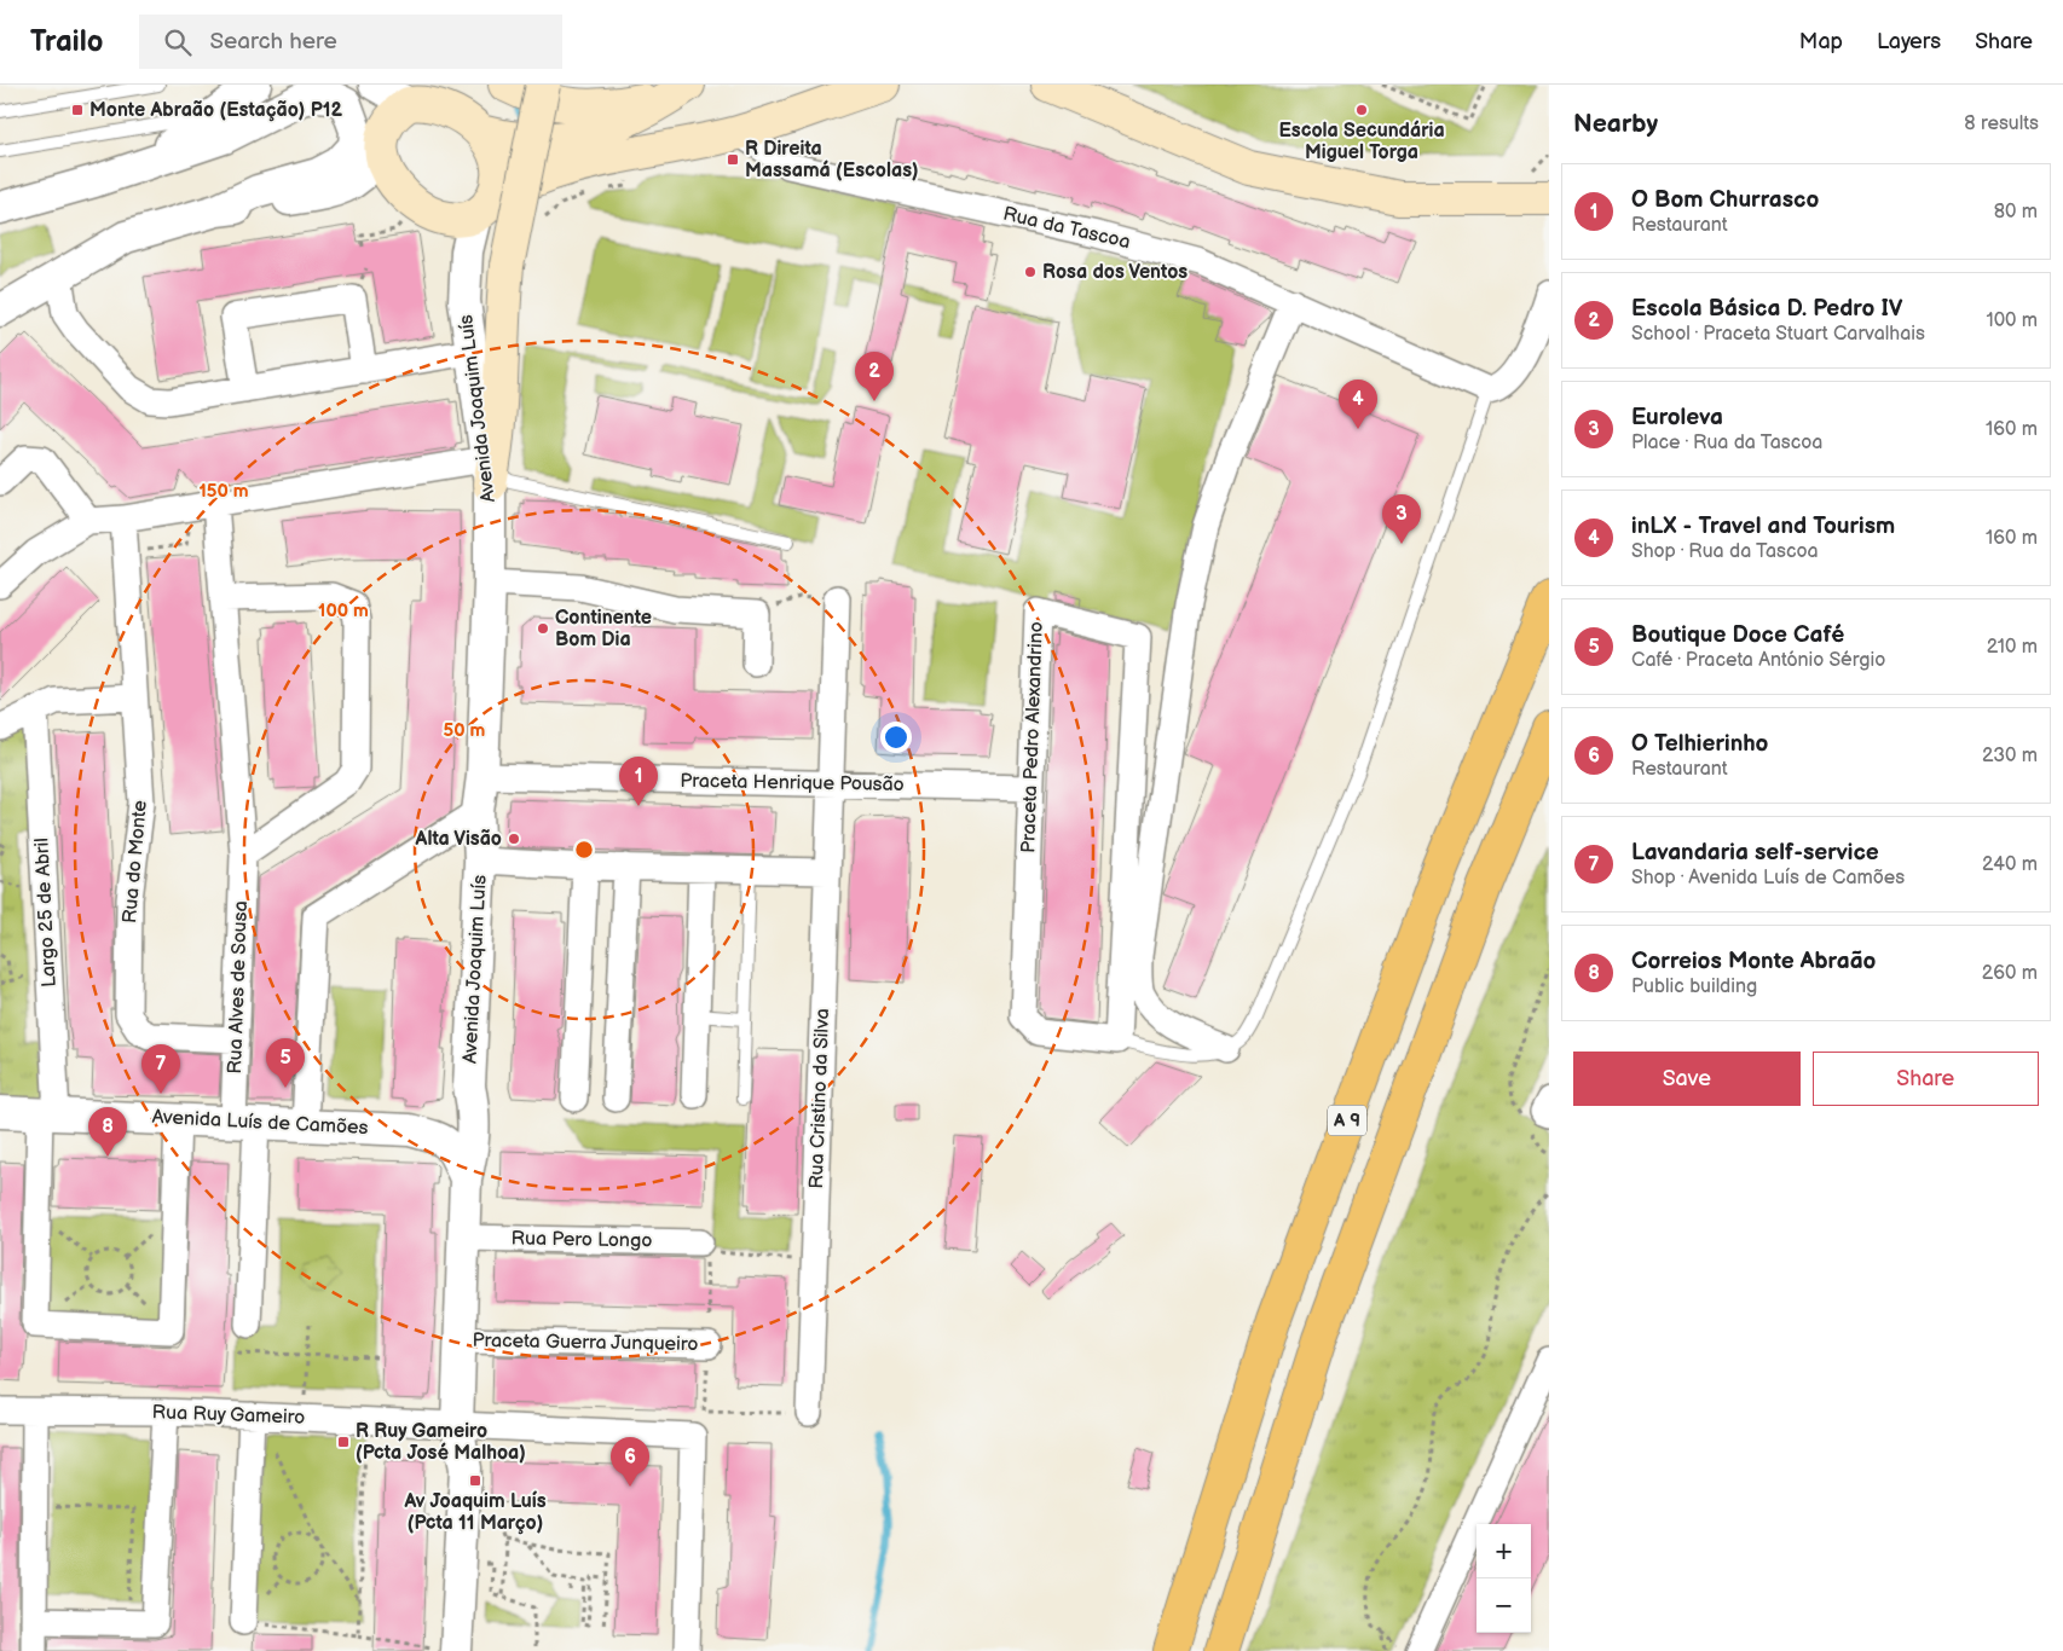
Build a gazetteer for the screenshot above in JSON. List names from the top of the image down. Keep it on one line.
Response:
{"streets":{"highway":["A 9"],"street":["Rua da Tascoa","Avenida Joaquim Luís","Praceta Pedro Alexandrino","Praceta Henrique Pousão","Rua do Monte","Largo 25 de Abril","Rua Alves de Sousa","Rua Cristino da Silva","Avenida Luís de Camões","Rua Pero Longo","Praceta Guerra Junqueiro","Rua Ruy Gameiro"]},"crossings":[["Avenida Joaquim Luís","Praceta Henrique Pousão"],["Avenida Joaquim Luís","Avenida Luís de Camões"],["Avenida Joaquim Luís","Rua Pero Longo"],["Avenida Joaquim Luís","Praceta Guerra Junqueiro"],["Avenida Joaquim Luís","Rua Ruy Gameiro"],["Praceta Pedro Alexandrino","Praceta Henrique Pousão"],["Praceta Henrique Pousão","Rua Cristino da Silva"],["Rua do Monte","Rua Alves de Sousa"],["Largo 25 de Abril","Avenida Luís de Camões"],["Rua Alves de Sousa","Avenida Luís de Camões"]],"places":{"transit":["Monte Abraão (Estação) P12","R Direita Massamá (Escolas)","R Ruy Gameiro (Pcta José Malhoa)","Av Joaquim Luís (Pcta 11 Março)"],"other":["Escola Secundária Miguel Torga","Rosa dos Ventos","Continente Bom Dia","Alta Visão"]},"page":{"header":"Trailo","search":"Search here","nav":["Map","Layers","Share"],"heading":["Nearby","8 results"],"list":[{"mark":"1","name":"O Bom Churrasco","note":"Restaurant","value":"80 m"},{"mark":"2","name":"Escola Básica D. Pedro IV","note":"School · Praceta Stuart Carvalhais","value":"100 m"},{"mark":"3","name":"Euroleva","note":"Place · Rua da Tascoa","value":"160 m"},{"mark":"4","name":"inLX - Travel and Tourism","note":"Shop · Rua da Tascoa","value":"160 m"},{"mark":"5","name":"Boutique Doce Café","note":"Café · Praceta António Sérgio","value":"210 m"},{"mark":"6","name":"O Telhierinho","note":"Restaurant","value":"230 m"},{"mark":"7","name":"Lavandaria self-service","note":"Shop · Avenida Luís de Camões","value":"240 m"},{"mark":"8","name":"Correios Monte Abraão","note":"Public building","value":"260 m"}],"pins":["2","4","3","1","5","7","8","6"],"buttons":["Save","Share"],"map_buttons":["+","−"]},"rings":["150 m","100 m","50 m"]}
